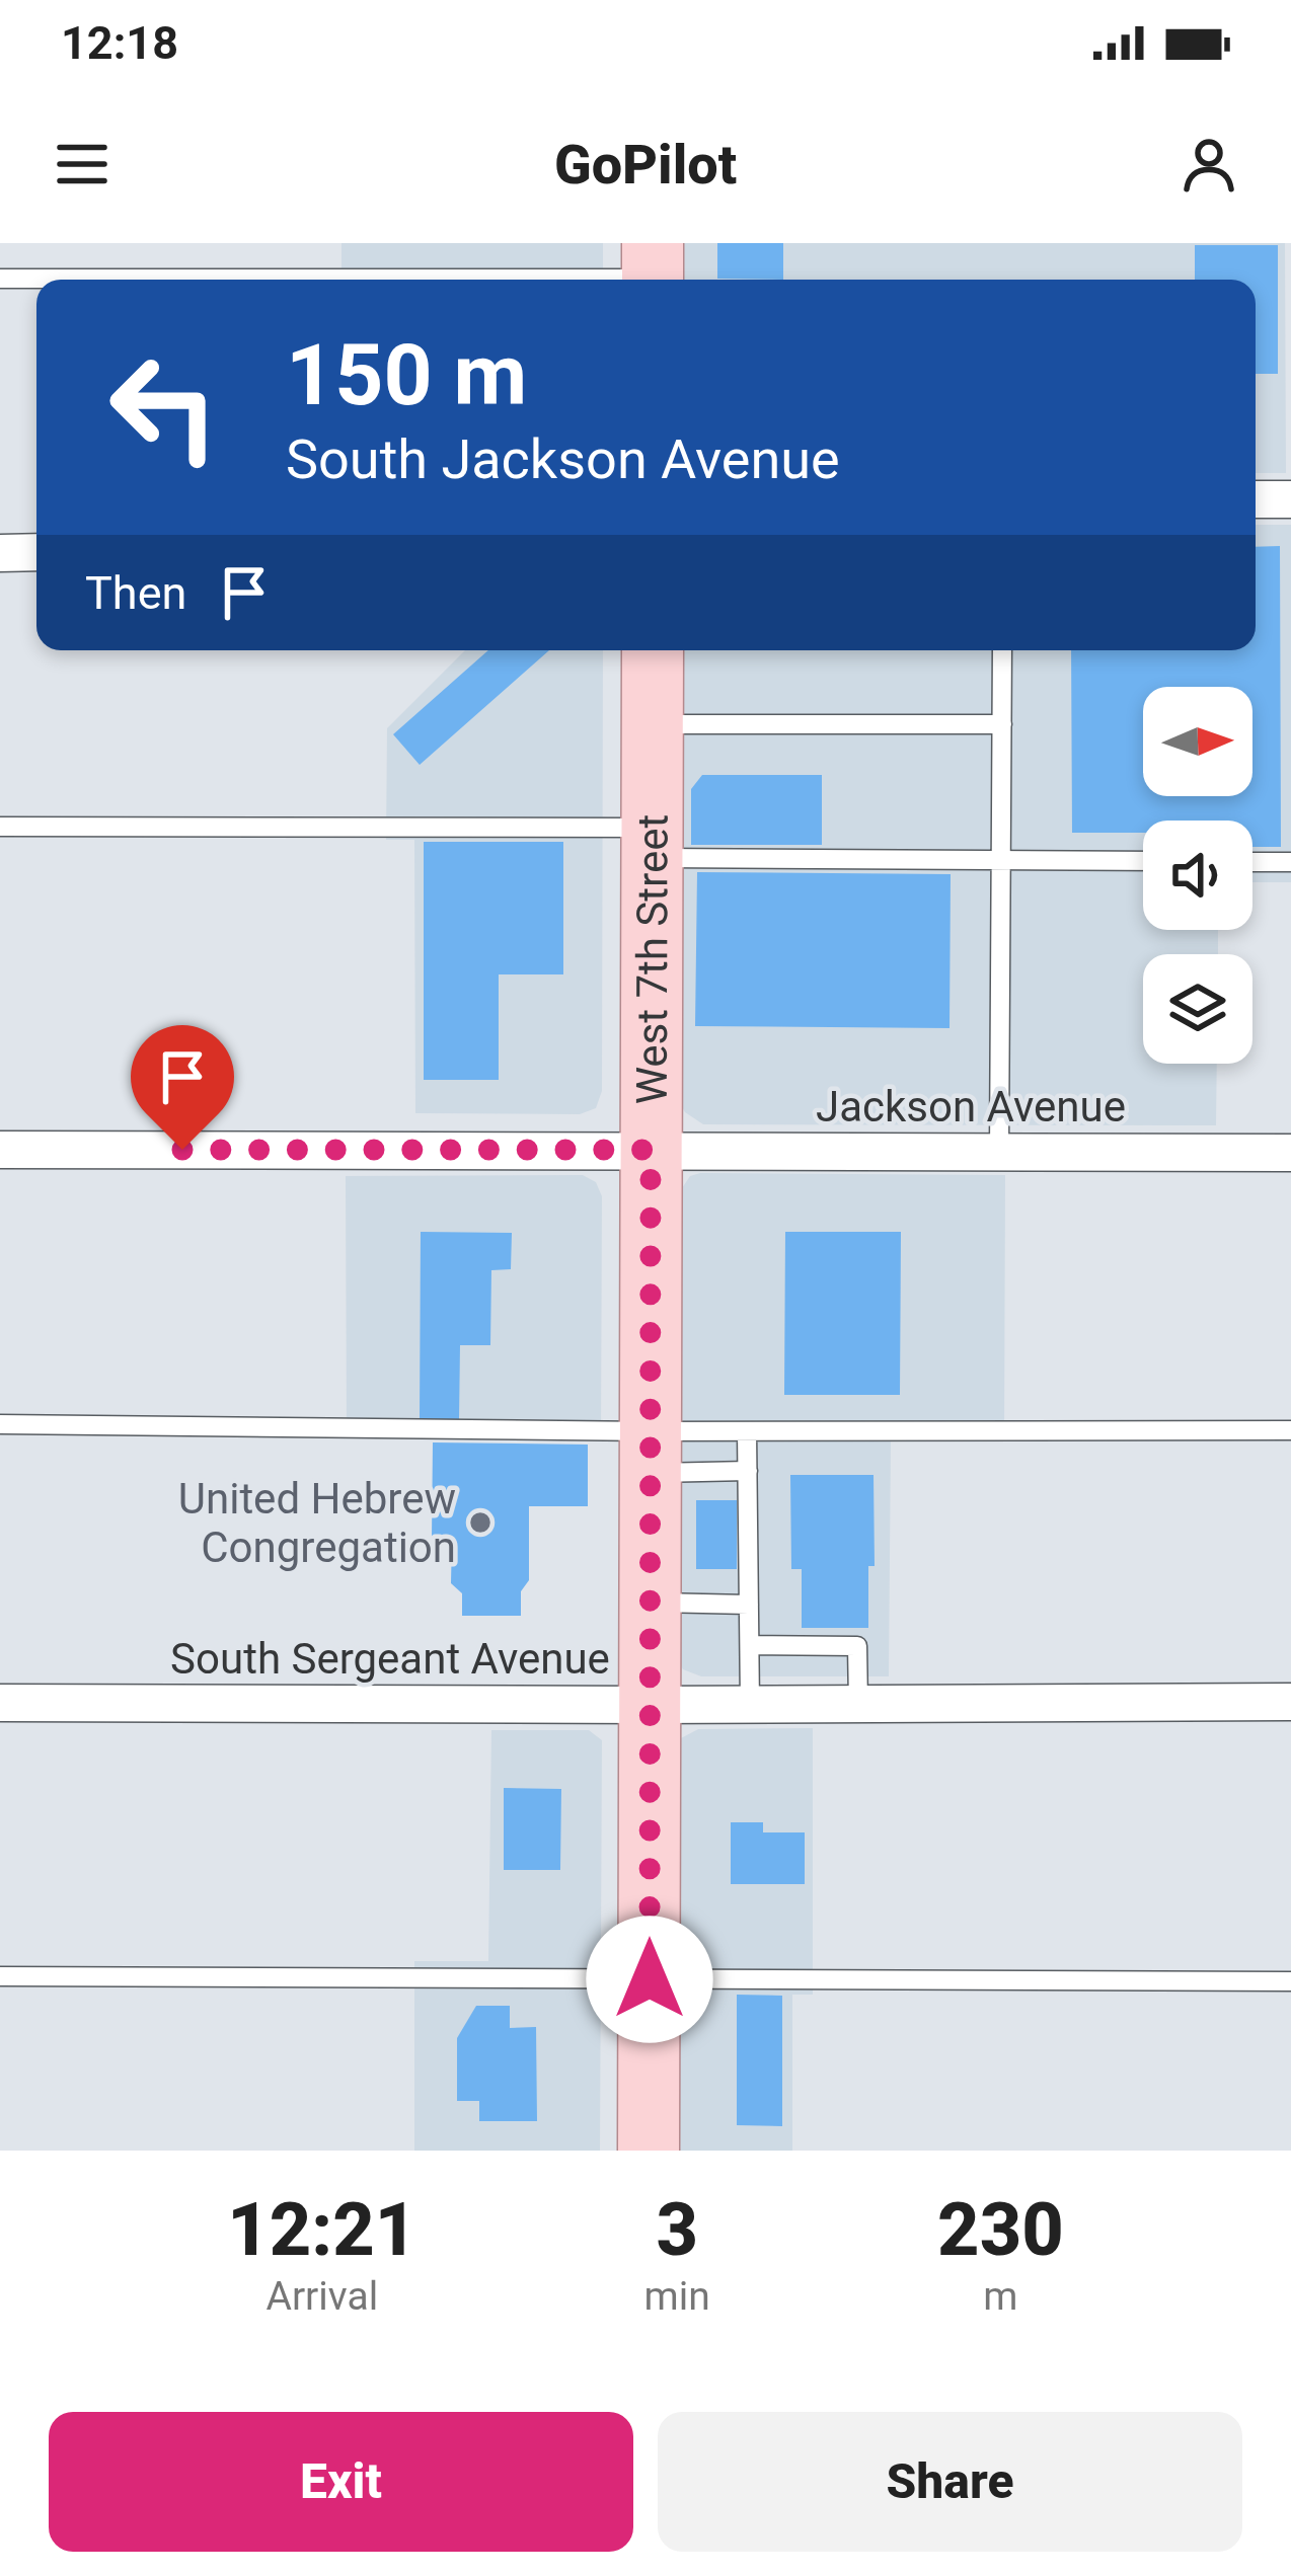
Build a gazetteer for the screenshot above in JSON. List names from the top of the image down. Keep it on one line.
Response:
{"streets":{"main road":["West 7th Street"],"street":["Jackson Avenue","South Sergeant Avenue"]},"crossings":[["West 7th Street","Jackson Avenue"],["West 7th Street","South Sergeant Avenue"]],"places":["United Hebrew Congregation"],"north":"right","page":{"status":"12:18","header":"GoPilot","turn":["150 m","South Jackson Avenue"],"then":"Then","eta":["12:21","Arrival","3","min","230","m"],"buttons":["Exit","Share"]}}
